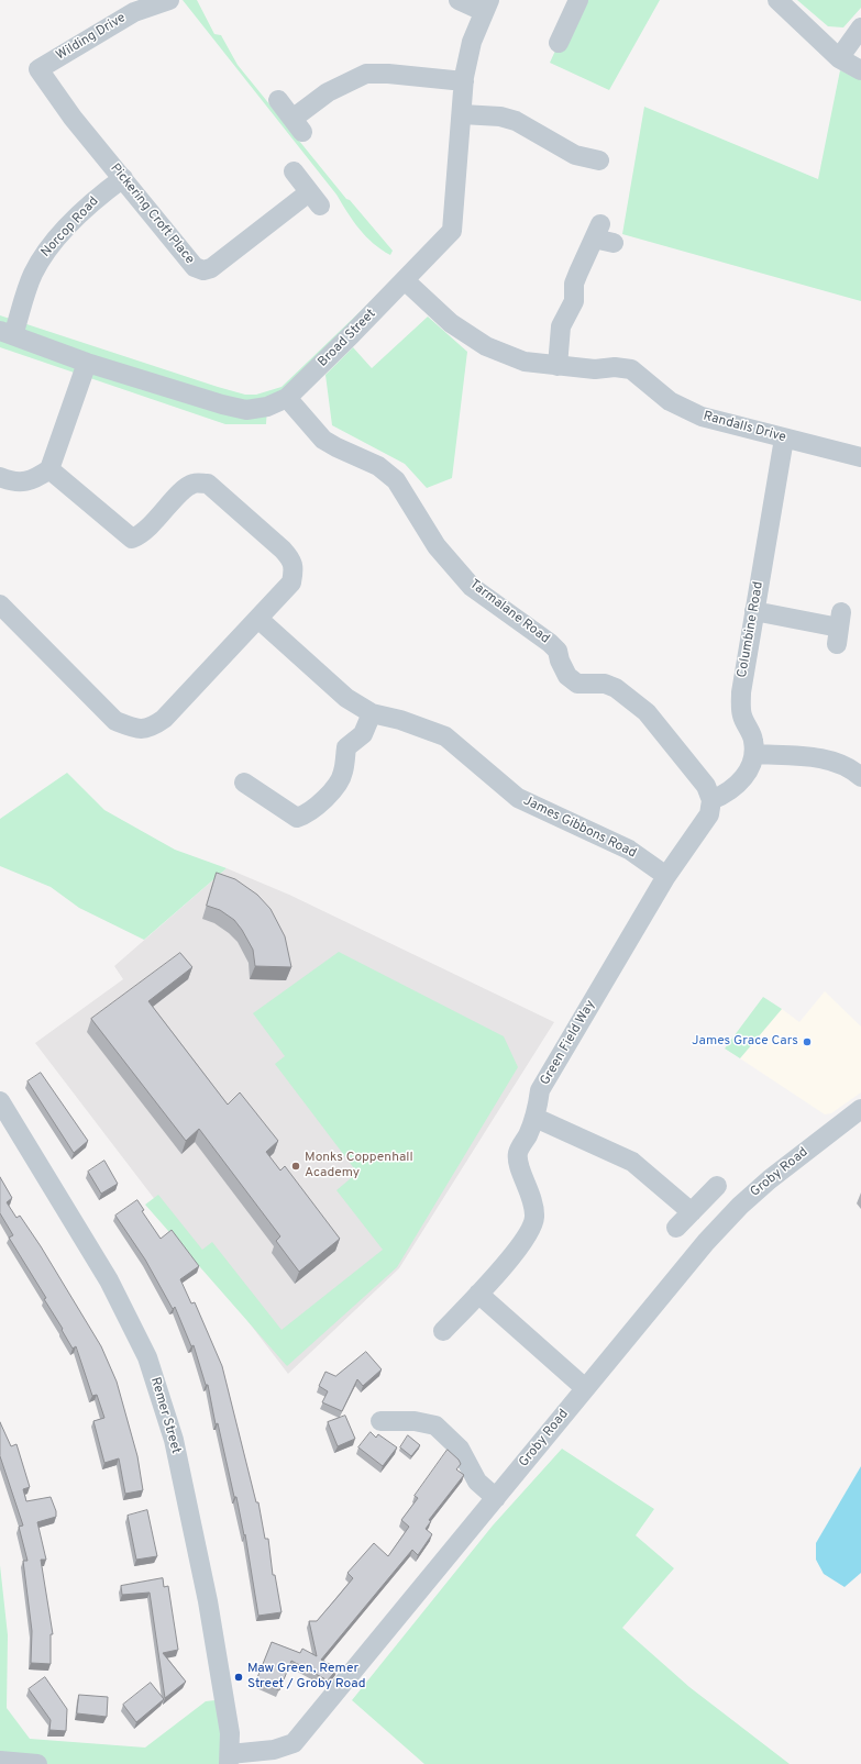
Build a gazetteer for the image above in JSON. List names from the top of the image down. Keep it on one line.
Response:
{"streets":{"street":["Wilding Drive","Pickering Croft Place","Norcop Road","Broad Street","Randalls Drive","Tarmalane Road","Columbine Road","James Gibbons Road","Green Field Way","Groby Road","Remer Street"]},"crossings":[["Wilding Drive","Pickering Croft Place"],["Pickering Croft Place","Norcop Road"],["Norcop Road","Broad Street"],["Broad Street","Randalls Drive"],["Broad Street","Tarmalane Road"],["Randalls Drive","Columbine Road"],["Tarmalane Road","Green Field Way"],["James Gibbons Road","Green Field Way"],["Groby Road","Remer Street"]],"places":["James Grace Cars","Monks Coppenhall Academy","Maw Green, Remer Street / Groby Road"]}
